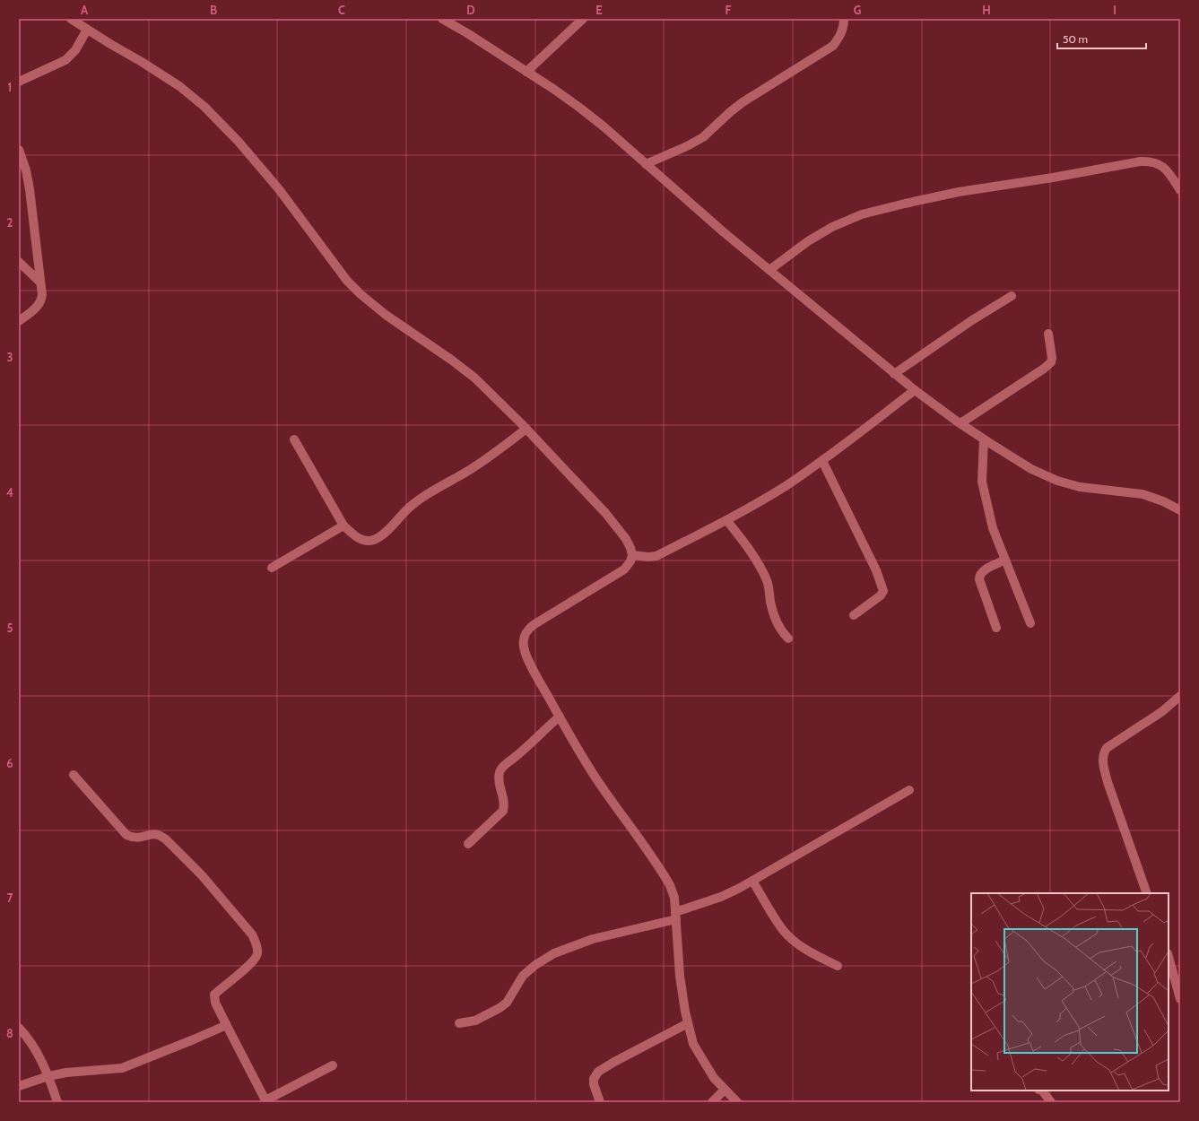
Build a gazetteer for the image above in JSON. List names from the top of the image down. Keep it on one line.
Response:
{"scale_bar":"50 m","grid":{"columns":["A","B","C","D","E","F","G","H","I"],"rows":["1","2","3","4","5","6","7","8"]}}
